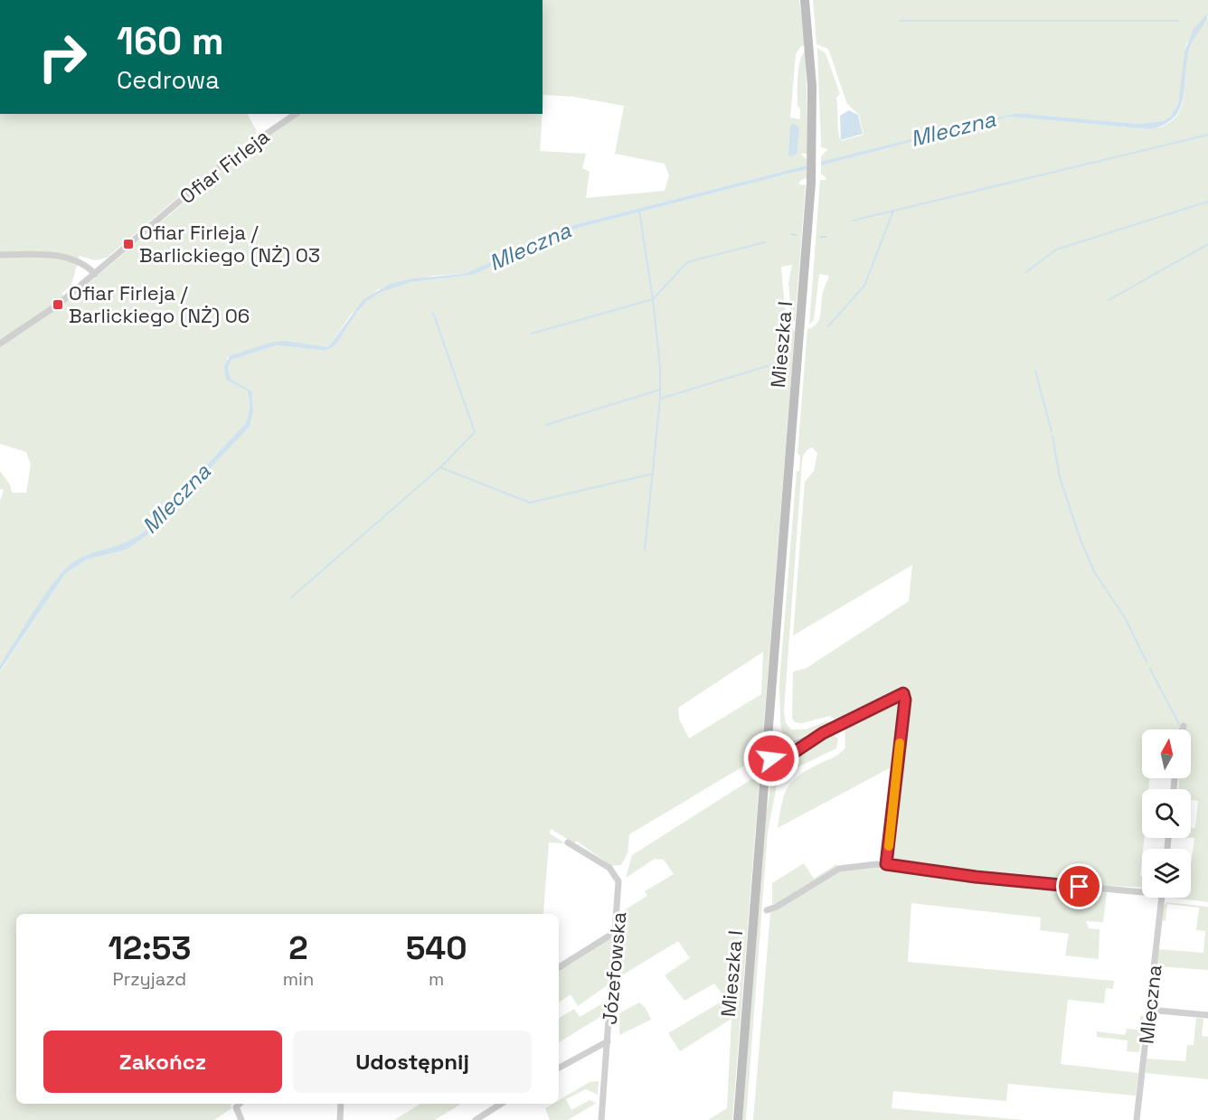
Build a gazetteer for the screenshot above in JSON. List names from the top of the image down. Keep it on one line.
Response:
{"streets":{"street":["Ofiar Firleja","Mieszka I","Józefowska","Mleczna"]},"water":["Mleczna"],"places":{"transit":["Ofiar Firleja / Barlickiego (NŻ) 03","Ofiar Firleja / Barlickiego (NŻ) 06"]},"north":"top","page":{"turn":["160 m","Cedrowa"],"eta":["12:53","Przyjazd","2","min","540","m"],"buttons":["Zakończ","Udostępnij"]}}
